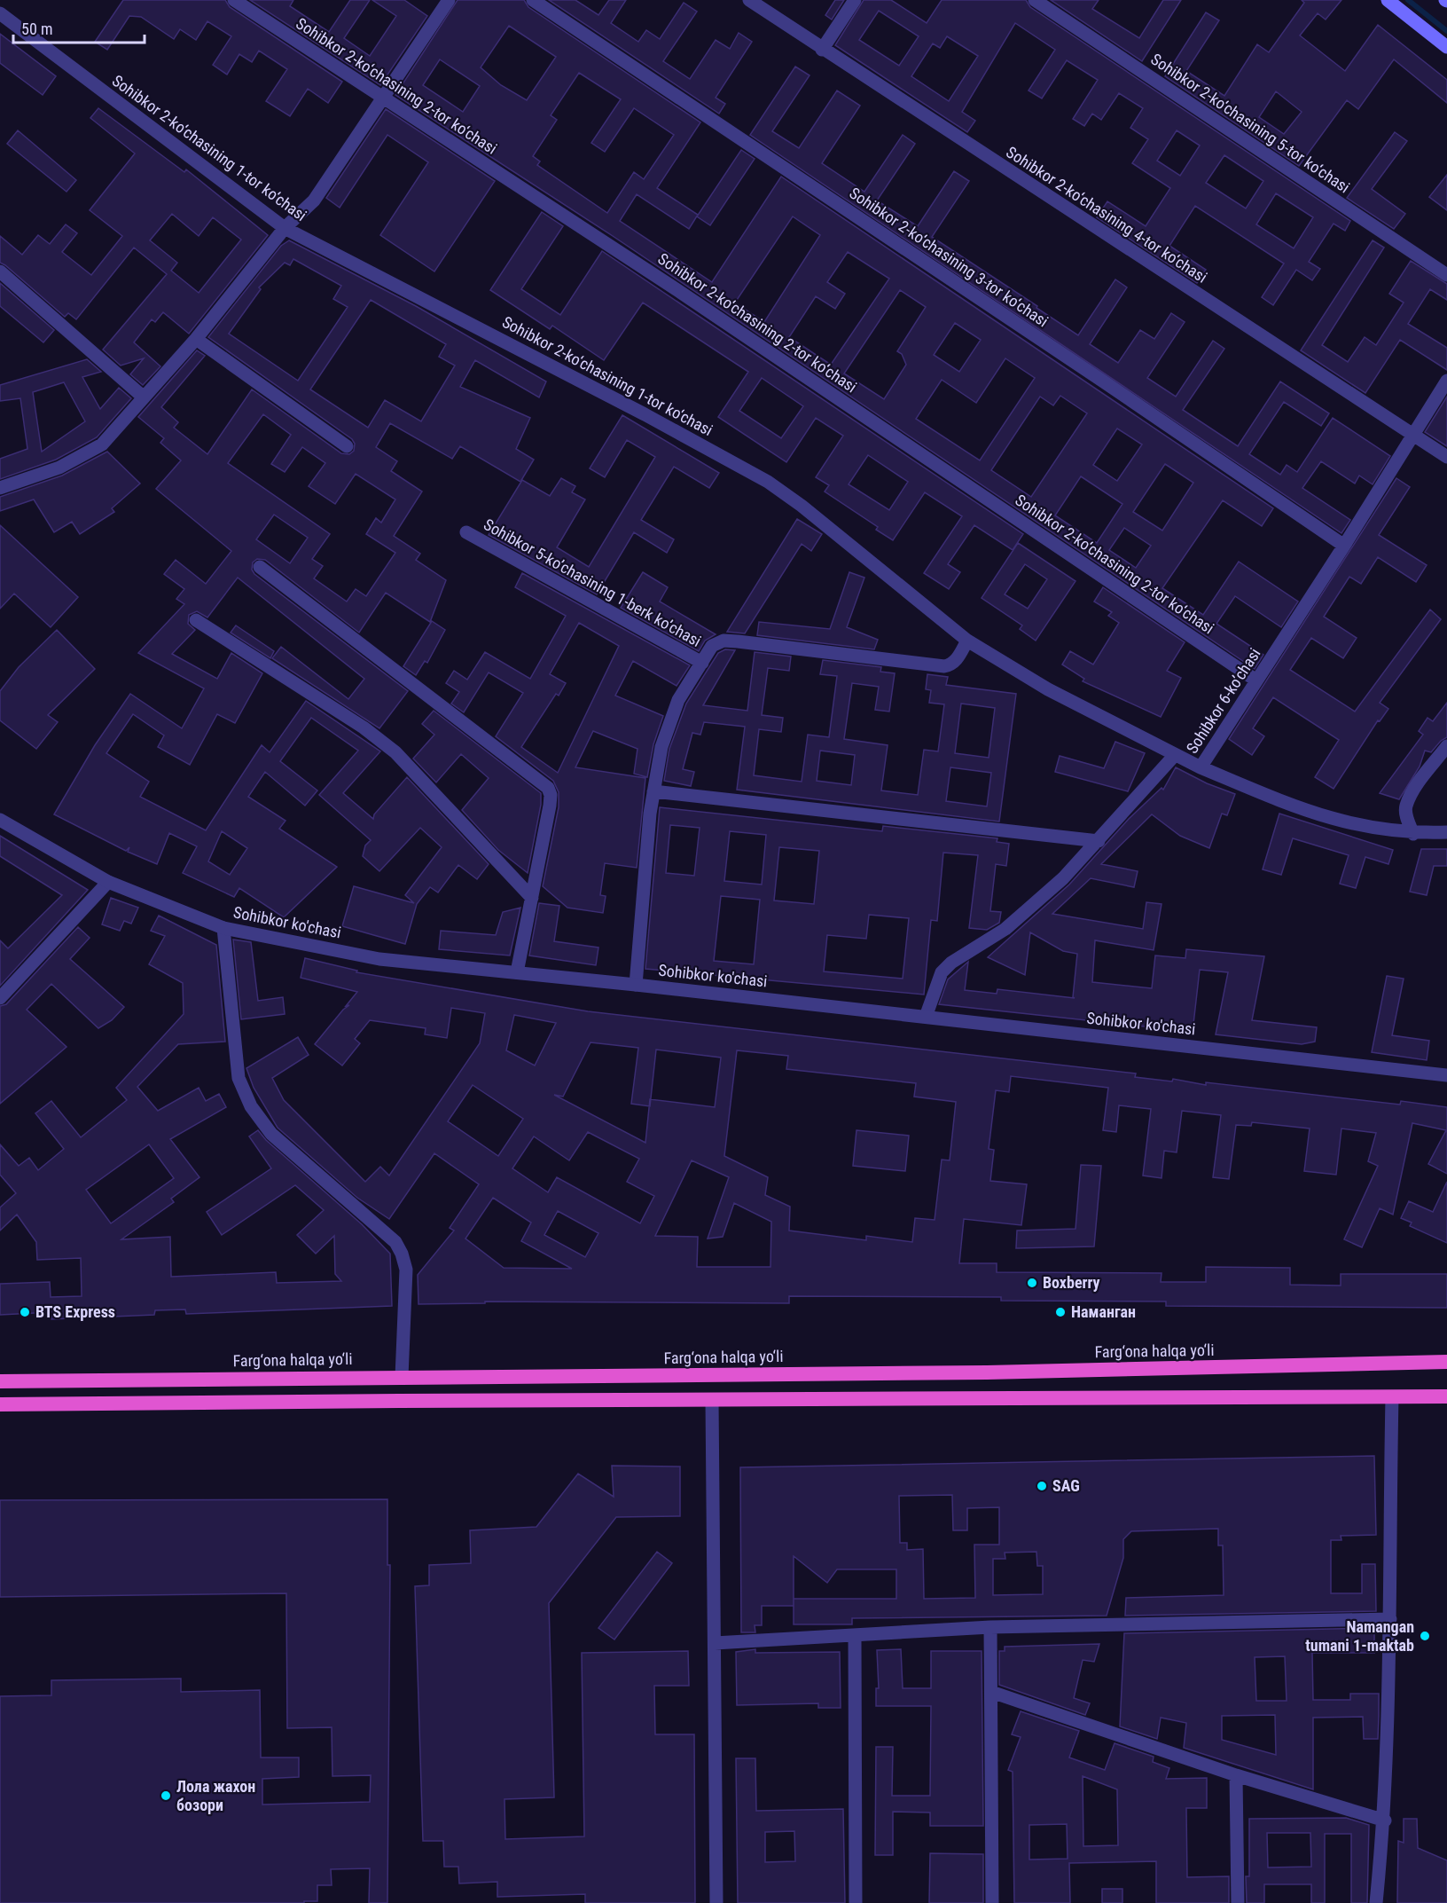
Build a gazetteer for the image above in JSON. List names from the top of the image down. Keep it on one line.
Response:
{"streets":{"highway":["Farg‘ona halqa yo‘li"],"street":["Sohibkor 2-ko‘chasining 2-tor ko‘chasi","Sohibkor 2-ko‘chasining 5-tor ko‘chasi","Sohibkor 2-ko‘chasining 1-tor ko‘chasi","Sohibkor 2-ko‘chasining 4-tor ko‘chasi","Sohibkor 2-ko‘chasining 3-tor ko‘chasi","Sohibkor 5-koʼchasining 1-berk koʼchasi","Sohibkor 6-koʼchasi","Sohibkor ko'chasi"]},"crossings":[["Sohibkor 2-ko‘chasining 2-tor ko‘chasi","Sohibkor 6-koʼchasi"],["Sohibkor 2-ko‘chasining 1-tor ko‘chasi","Sohibkor 6-koʼchasi"],["Sohibkor 2-ko‘chasining 4-tor ko‘chasi","Sohibkor 6-koʼchasi"],["Sohibkor 2-ko‘chasining 3-tor ko‘chasi","Sohibkor 6-koʼchasi"]],"places":["Boxberry","BTS Express","Наманган","SAG","Namangan tumani 1-maktab","Лола жахон бозори"],"scale_bar":"50 m"}
